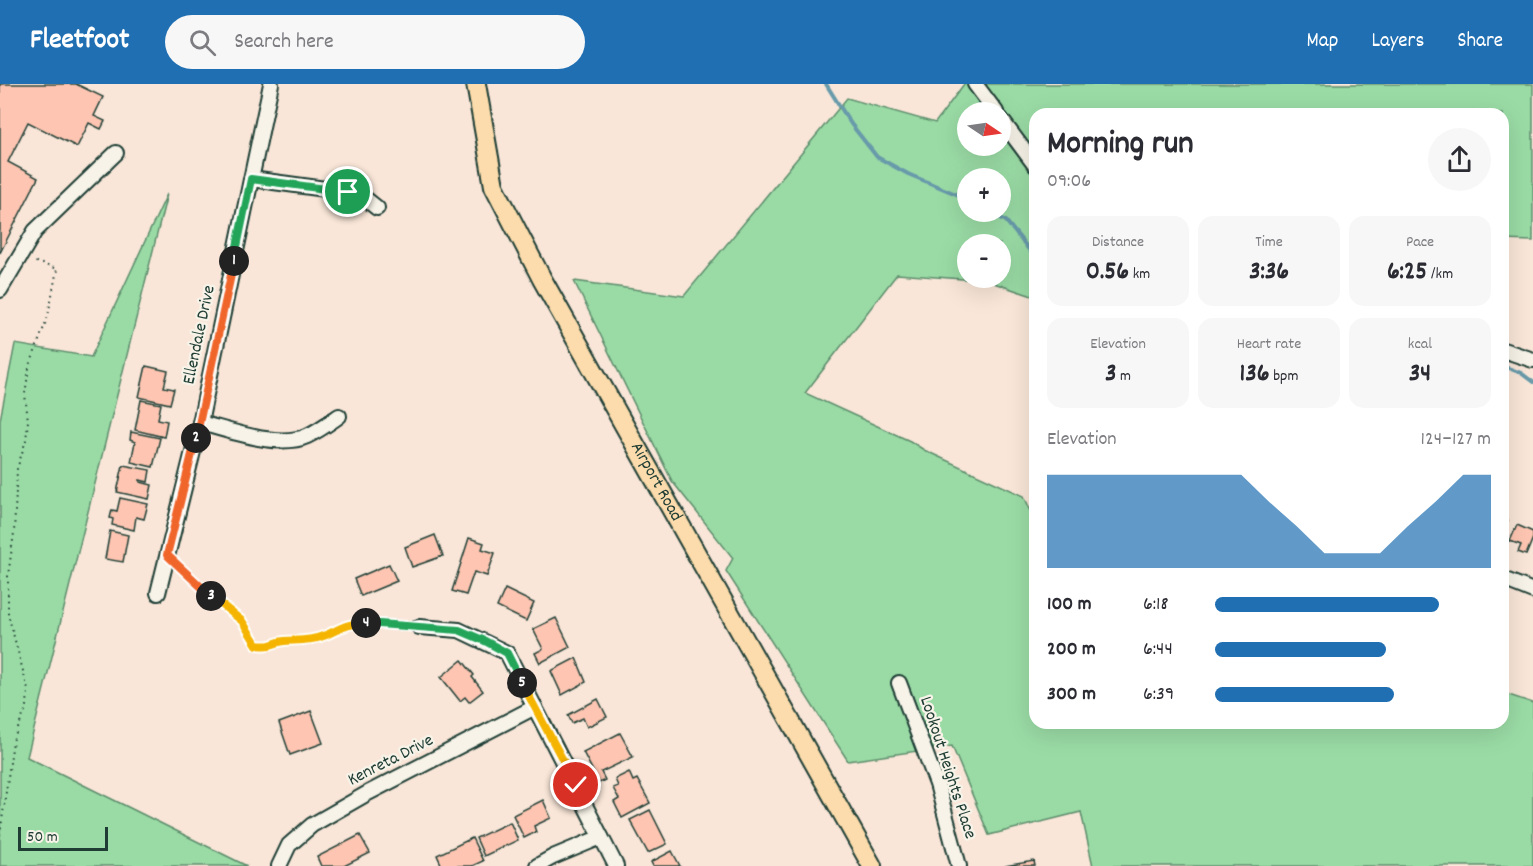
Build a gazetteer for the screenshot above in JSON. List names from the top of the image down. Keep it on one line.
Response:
{"streets":{"main road":["Airport Road"],"street":["Ellendale Drive","Kenreta Drive","Lookout Heights Place"]},"scale_bar":"50 m","north":"right","page":{"header":"Fleetfoot","search":"Search here","nav":["Map","Layers","Share"],"map_buttons":["+","−"],"heading":["Morning run","09:06"],"stats":[["Distance","0.56 km"],["Time","3:36"],["Pace","6:25 /km"],["Elevation","3 m"],["Heart rate","136 bpm"],["kcal","34"]],"pins":["1","2","3","4","5"],"chart":["Elevation","124–127 m"],"list":[{"name":"100 m","note":"6:18"},{"name":"200 m","note":"6:44"},{"name":"300 m","note":"6:39"}],"scale":"50 m"}}
